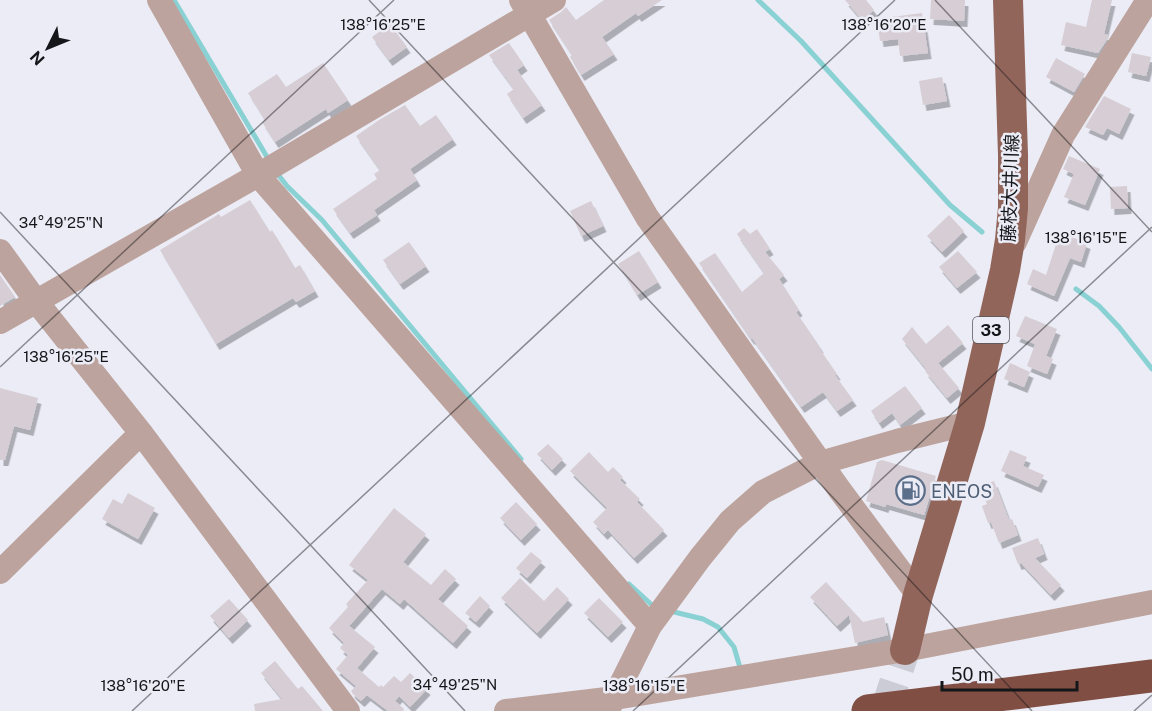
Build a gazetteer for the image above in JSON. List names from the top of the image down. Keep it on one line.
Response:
{"streets":{"main road":["藤枝大井川線","33"]},"places":{"fuel station":["ENEOS"]},"scale_bar":"50 m","north":"bottom left","coordinates":["138°16'25\"E","138°16'20\"E","34°49'25\"N","138°16'15\"E"]}
